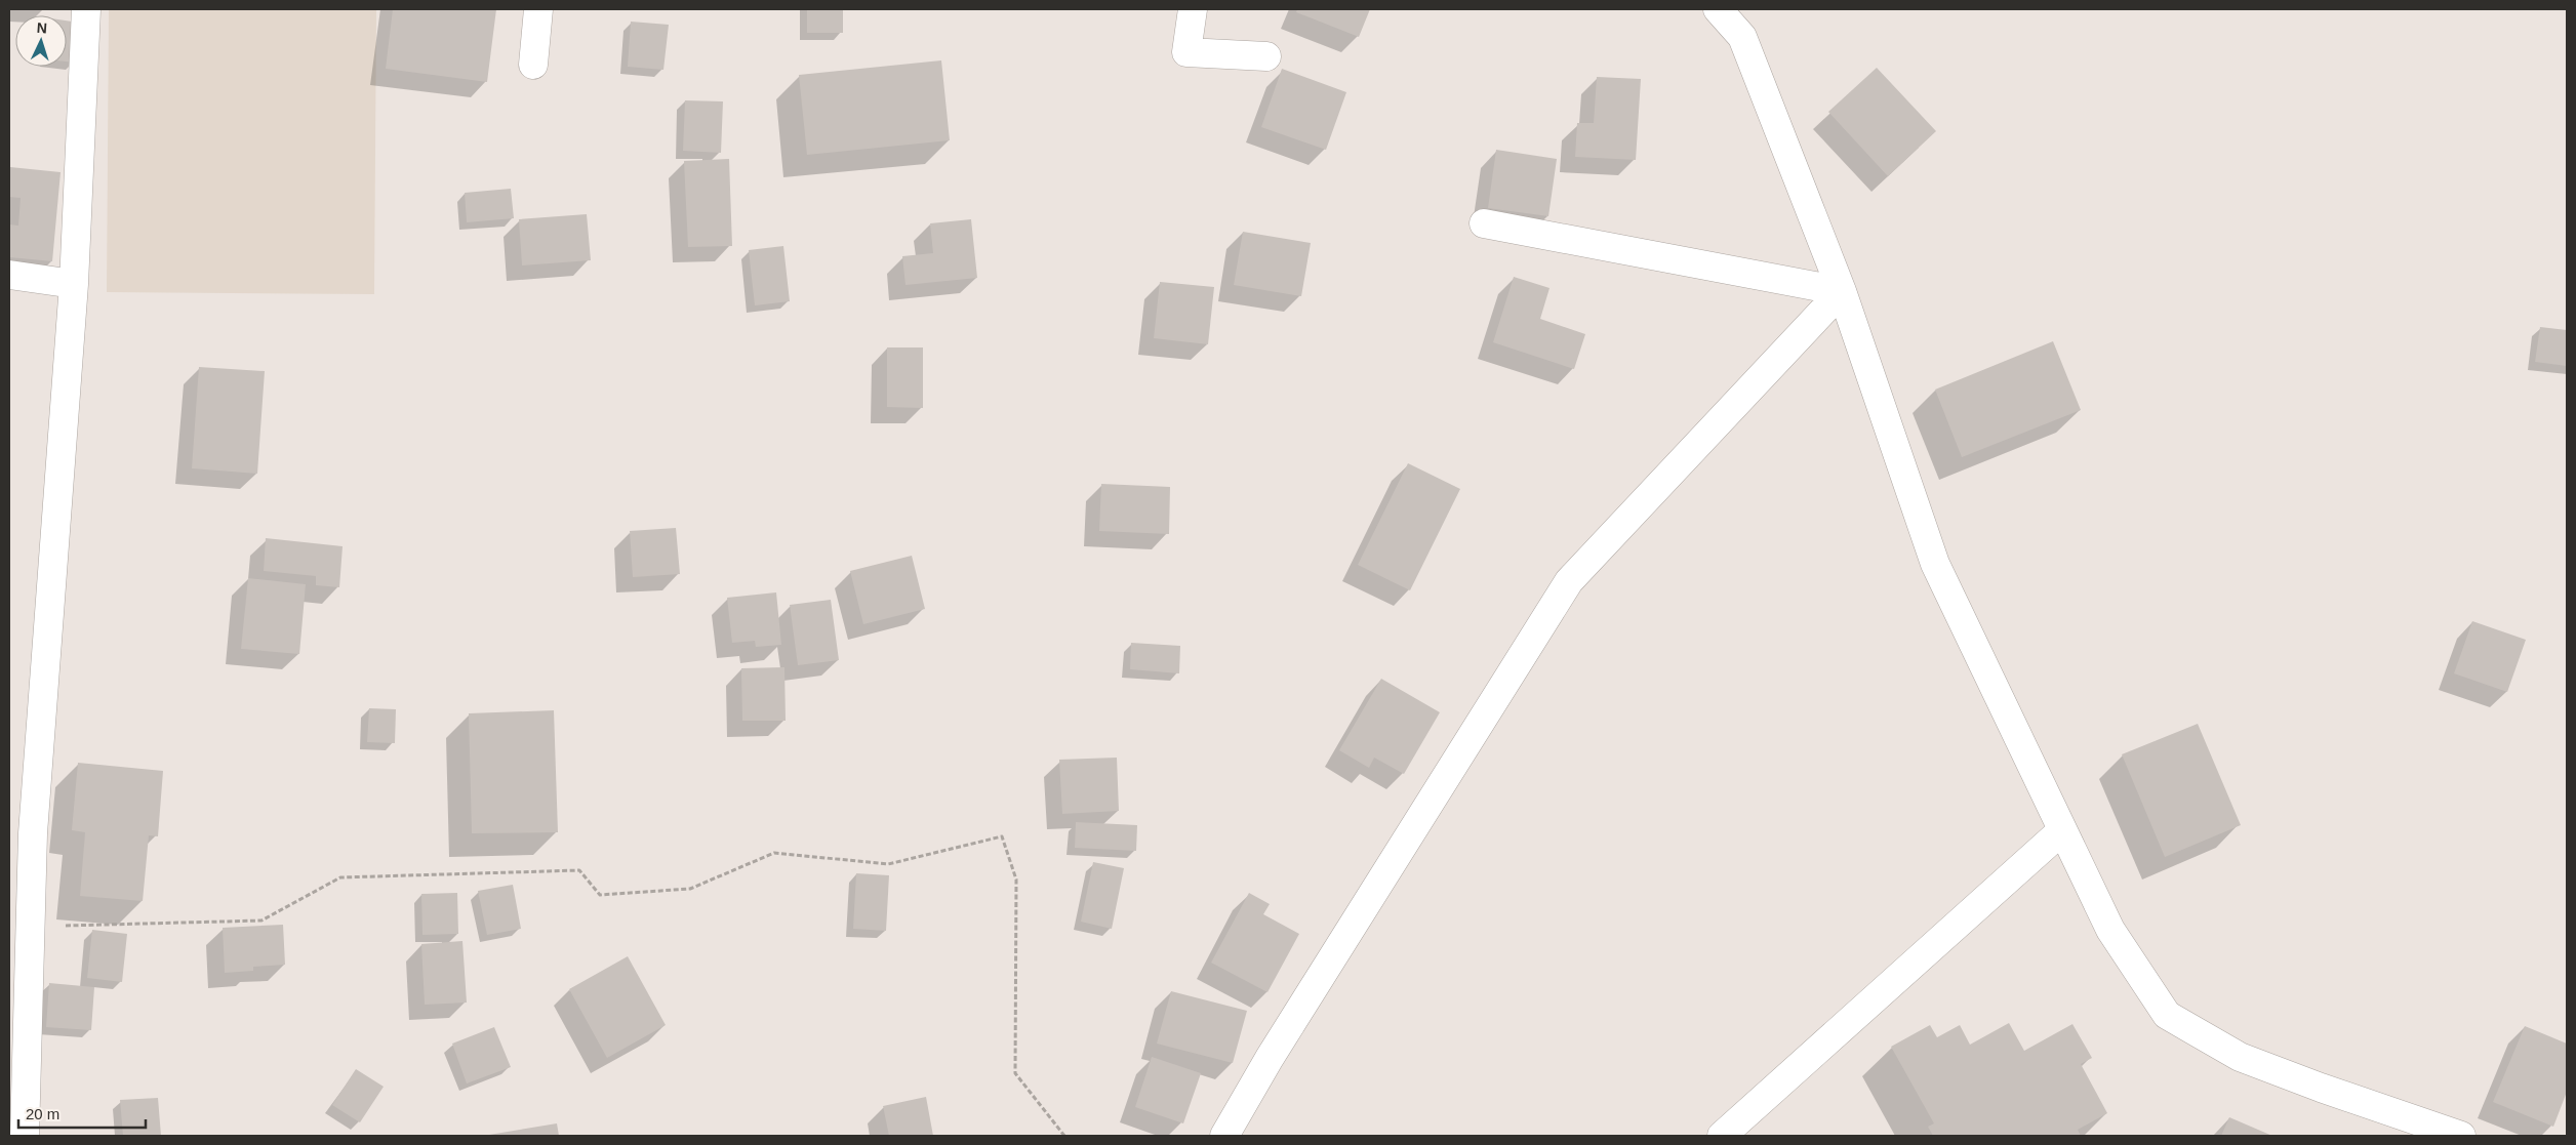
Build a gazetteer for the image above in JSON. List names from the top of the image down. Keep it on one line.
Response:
{"scale_bar":"20 m","north":"top"}
